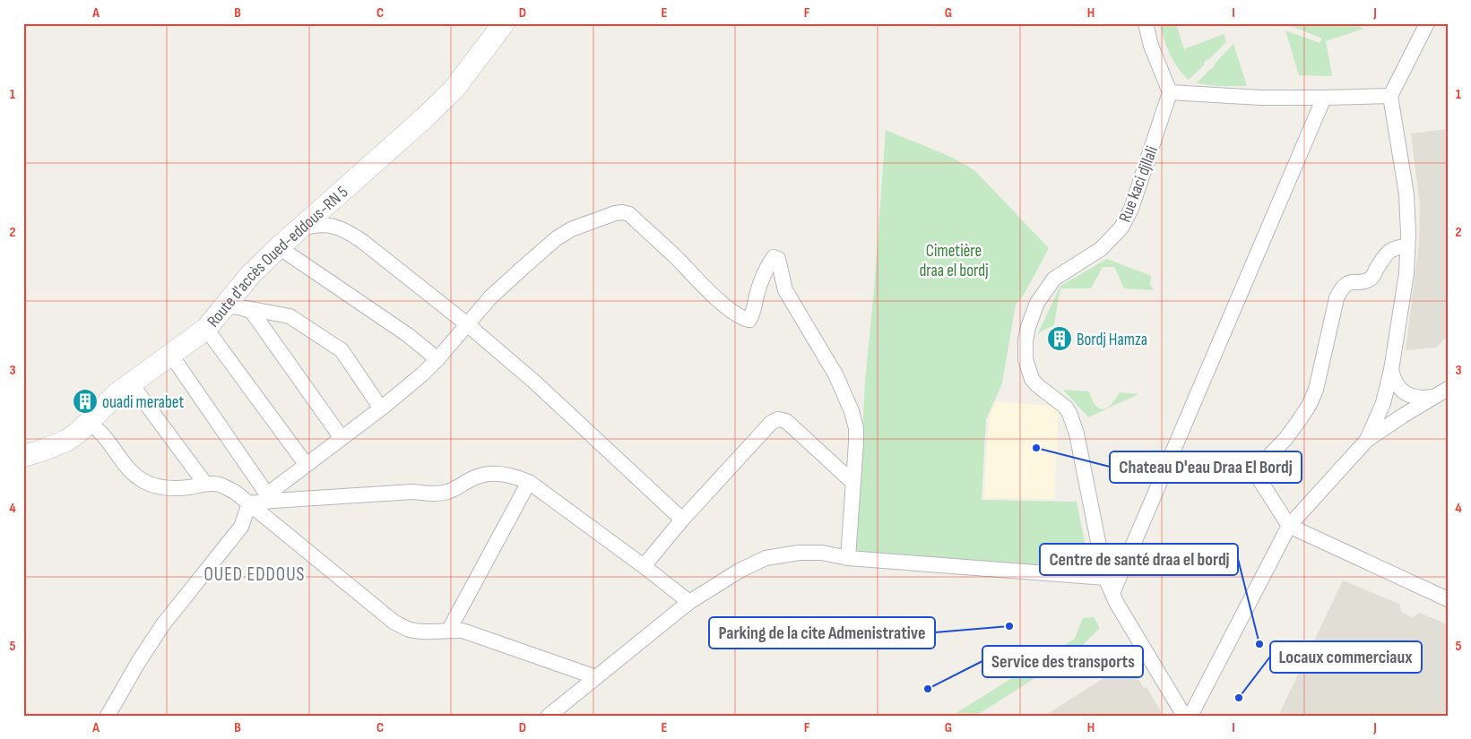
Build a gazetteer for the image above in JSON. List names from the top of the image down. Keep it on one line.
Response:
{"streets":{"main road":["Route d'accès Oued-eddous-RN 5"],"street":["Rue kaci djllali"]},"districts":["OUED EDDOUS"],"parks":["Cimetière draa el bordj"],"places":{"building":["Bordj Hamza","ouadi merabet"],"other":["Chateau D'eau Draa El Bordj","Parking de la cite Admenistrative","Centre de santé draa el bordj","Service des transports","Locaux commerciaux"]},"grid":{"columns":["A","B","C","D","E","F","G","H","I","J"],"rows":["1","2","3","4","5"]}}
